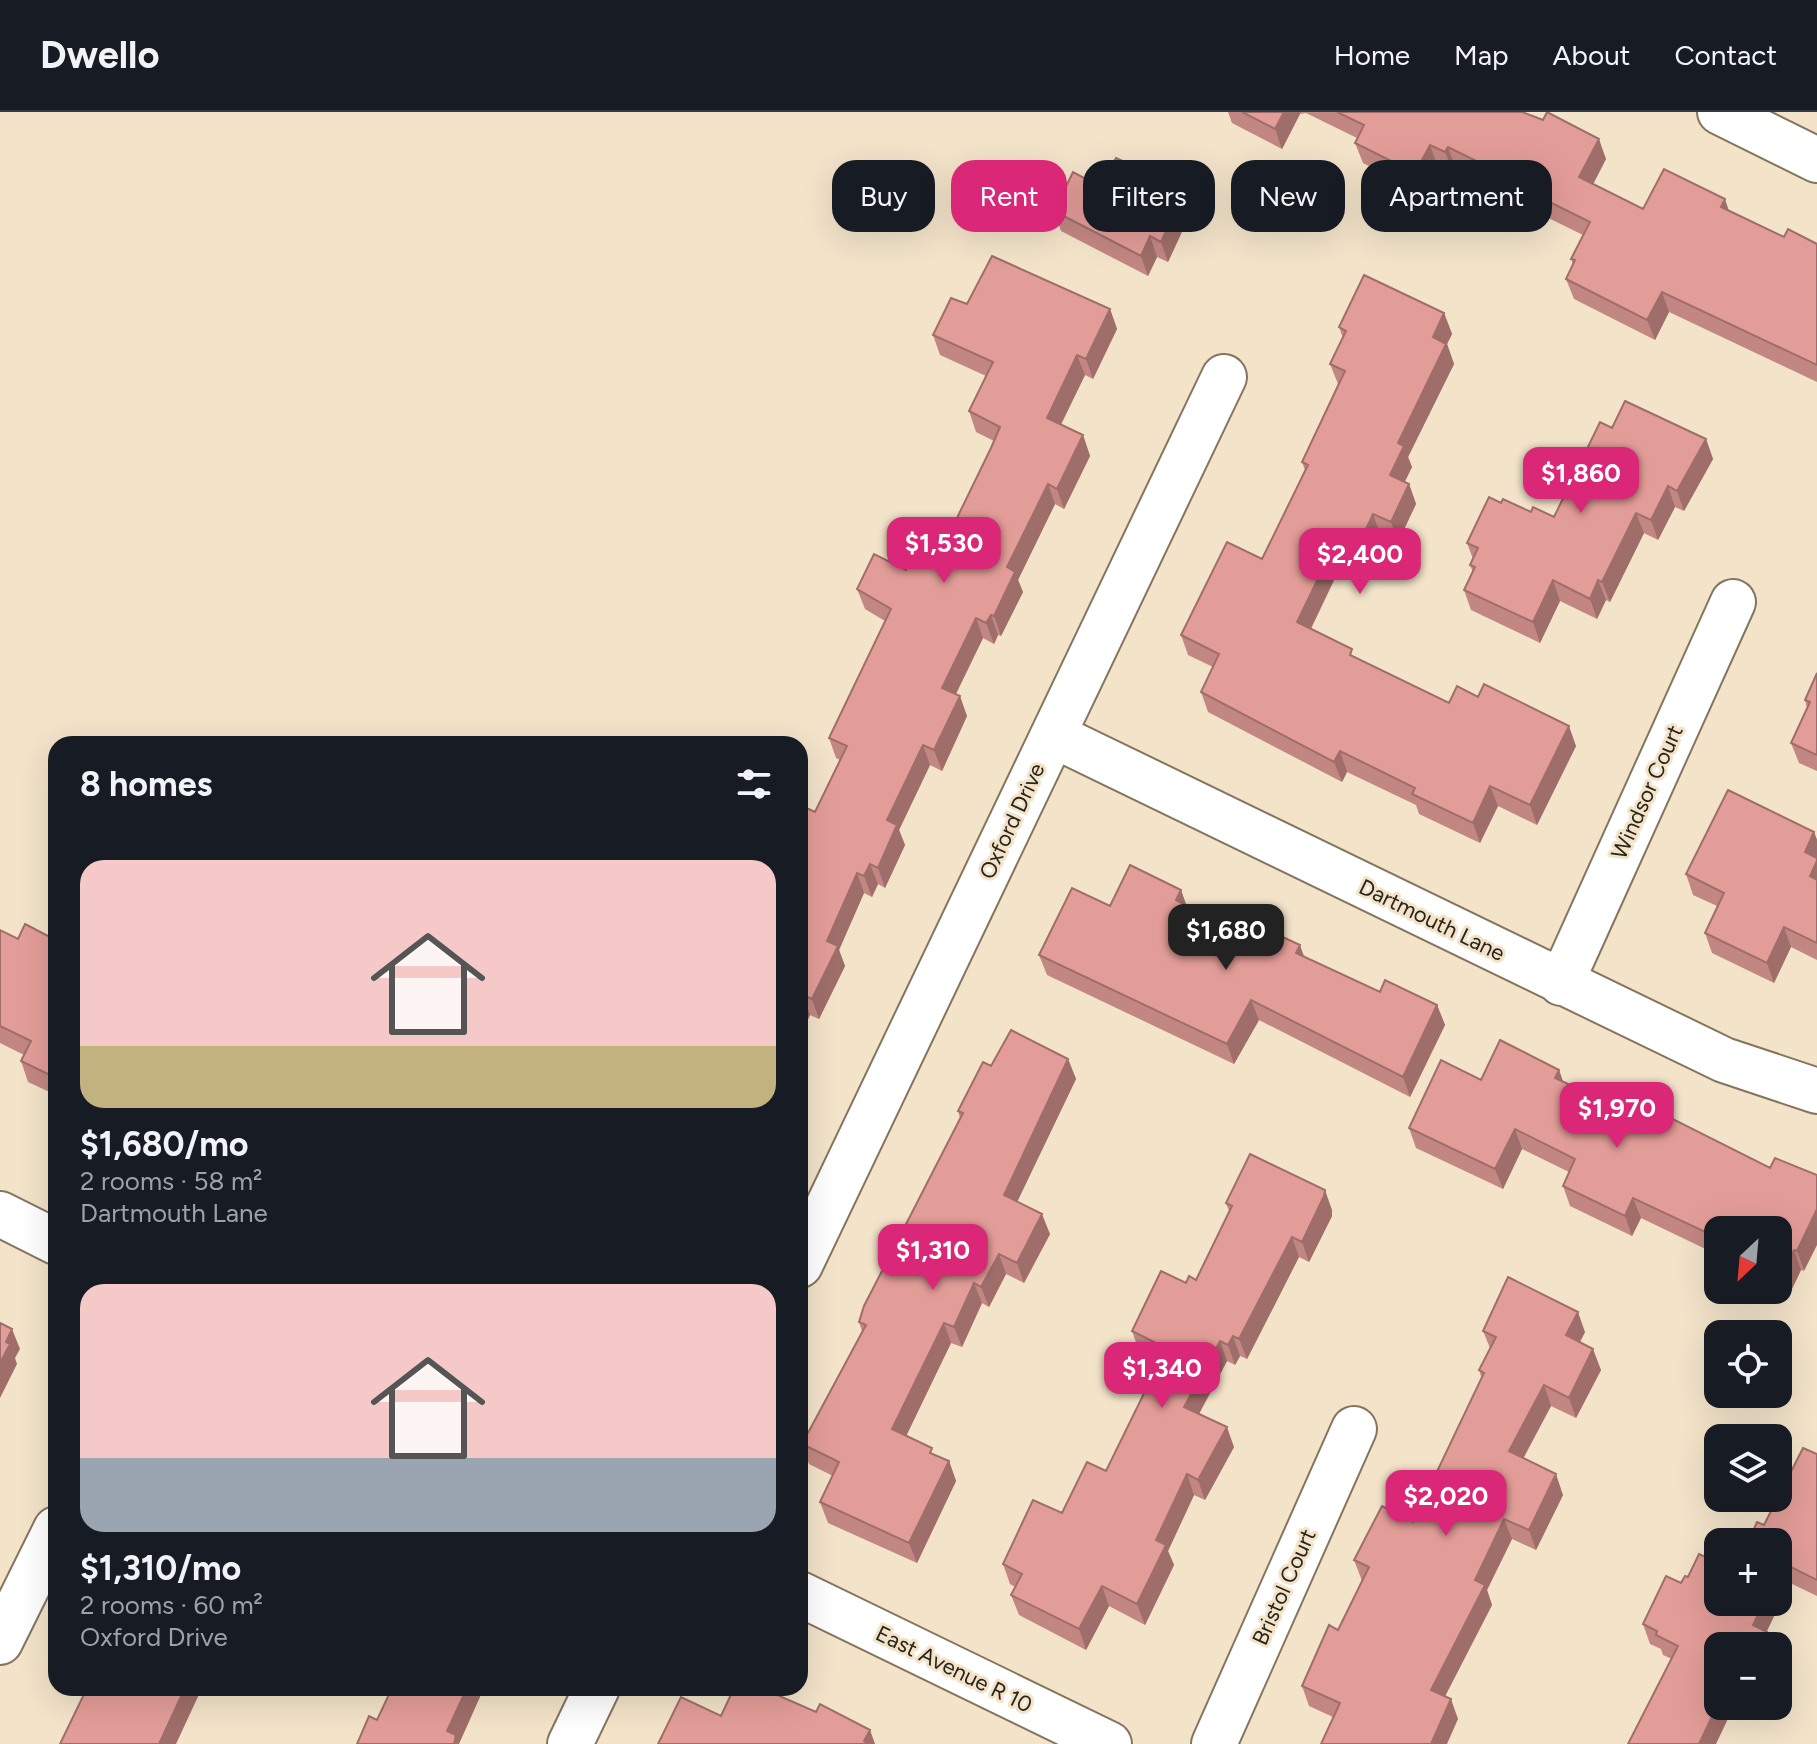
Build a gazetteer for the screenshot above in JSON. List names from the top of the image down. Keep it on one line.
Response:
{"streets":{"street":["Windsor Court","Oxford Drive","Dartmouth Lane","Bristol Court","East Avenue R 10"]},"crossings":[["Windsor Court","Dartmouth Lane"],["Oxford Drive","Dartmouth Lane"]],"north":"bottom left","page":{"header":"Dwello","nav":["Home","Map","About","Contact"],"chip":["Buy","Rent","Filters","New","Apartment"],"price":["$1,860","$1,530","$2,400","$1,680","$1,970","$1,310","$1,340","$2,020"],"heading":"8 homes","list":[{"name":"$1,680/mo","note":"2 rooms · 58 m² · Dartmouth Lane"},{"name":"$1,310/mo","note":"2 rooms · 60 m² · Oxford Drive"}],"map_buttons":["+","−"]}}
